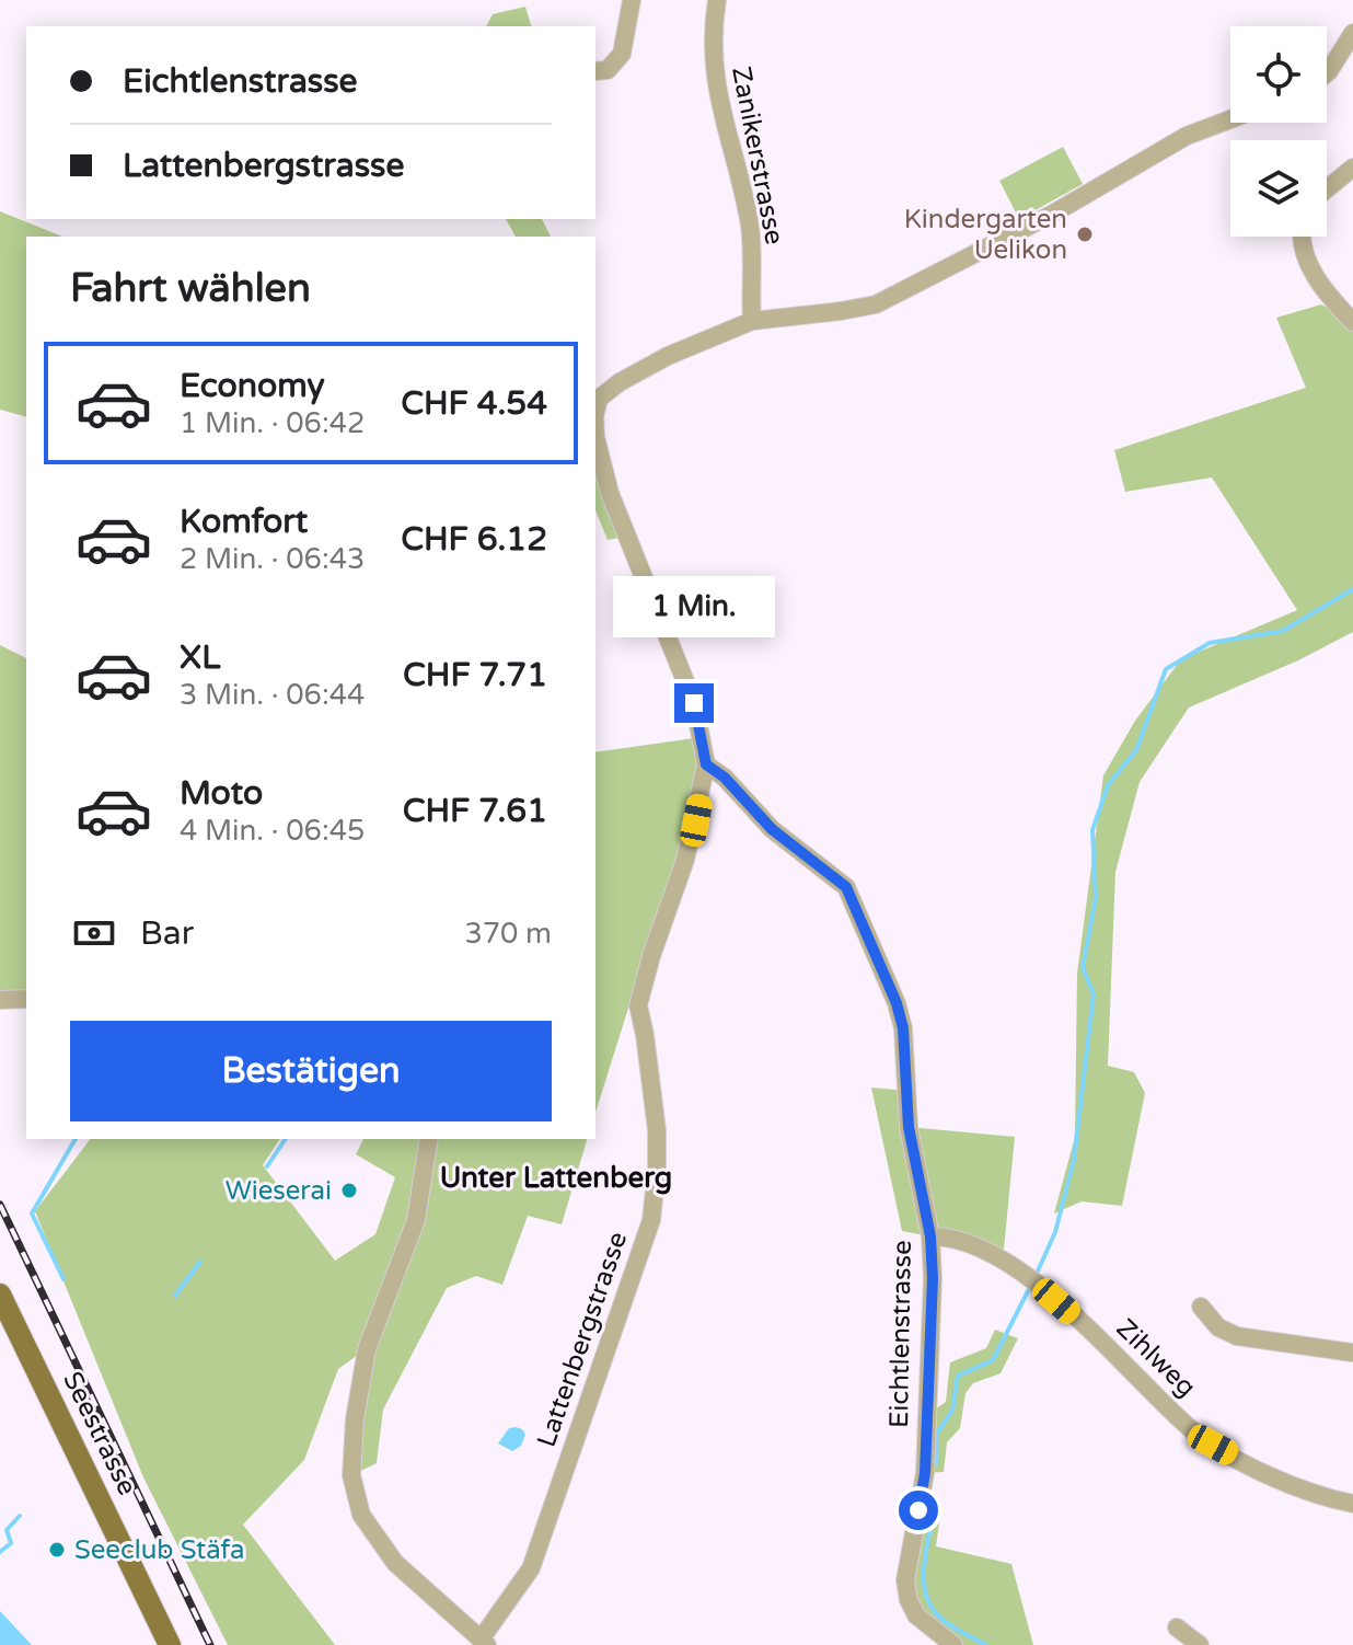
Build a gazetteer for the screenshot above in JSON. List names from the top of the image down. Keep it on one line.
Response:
{"streets":{"main road":["Seestrasse"],"street":["Zanikerstrasse","Eichtlenstrasse","Lattenbergstrasse","Zihlweg"]},"crossings":[["Zanikerstrasse","Lattenbergstrasse"],["Eichtlenstrasse","Lattenbergstrasse"],["Eichtlenstrasse","Zihlweg"]],"districts":["Unter Lattenberg"],"places":["Kindergarten Uelikon","Wieserai","Seeclub Stäfa"],"page":{"banner":["Eichtlenstrasse","Lattenbergstrasse"],"heading":"Fahrt wählen","list":[{"name":"Economy","note":"1 Min. · 06:42","value":"CHF 4.54"},{"name":"Komfort","note":"2 Min. · 06:43","value":"CHF 6.12"},{"name":"XL","note":"3 Min. · 06:44","value":"CHF 7.71"},{"name":"Moto","note":"4 Min. · 06:45","value":"CHF 7.61"}],"bubble":"1 Min.","pay":["Bar","370 m"],"buttons":"Bestätigen"}}
